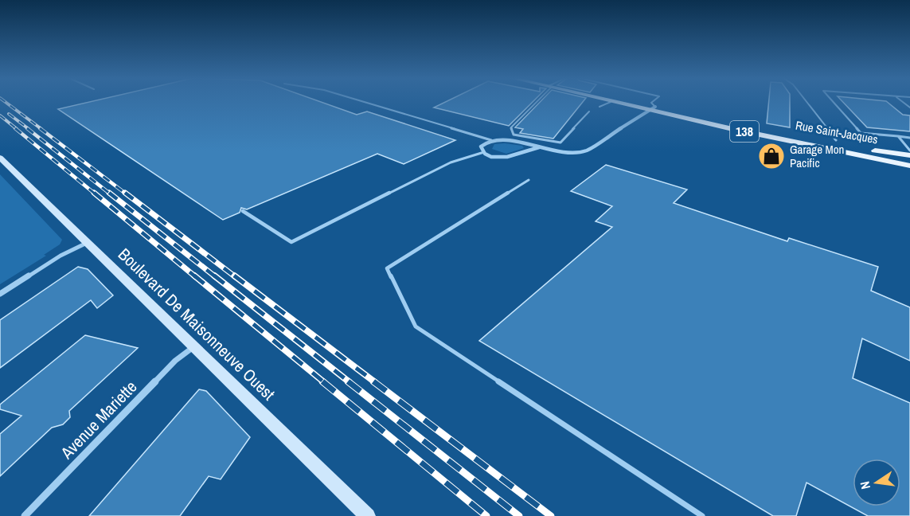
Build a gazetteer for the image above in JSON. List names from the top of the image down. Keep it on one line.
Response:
{"streets":{"main road":["138","Rue Saint-Jacques"],"street":["Boulevard De Maisonneuve Ouest","Avenue Mariette"]},"crossings":[["Boulevard De Maisonneuve Ouest","Avenue Mariette"]],"places":{"shop":["Garage Mon Pacific"]},"north":"left"}
